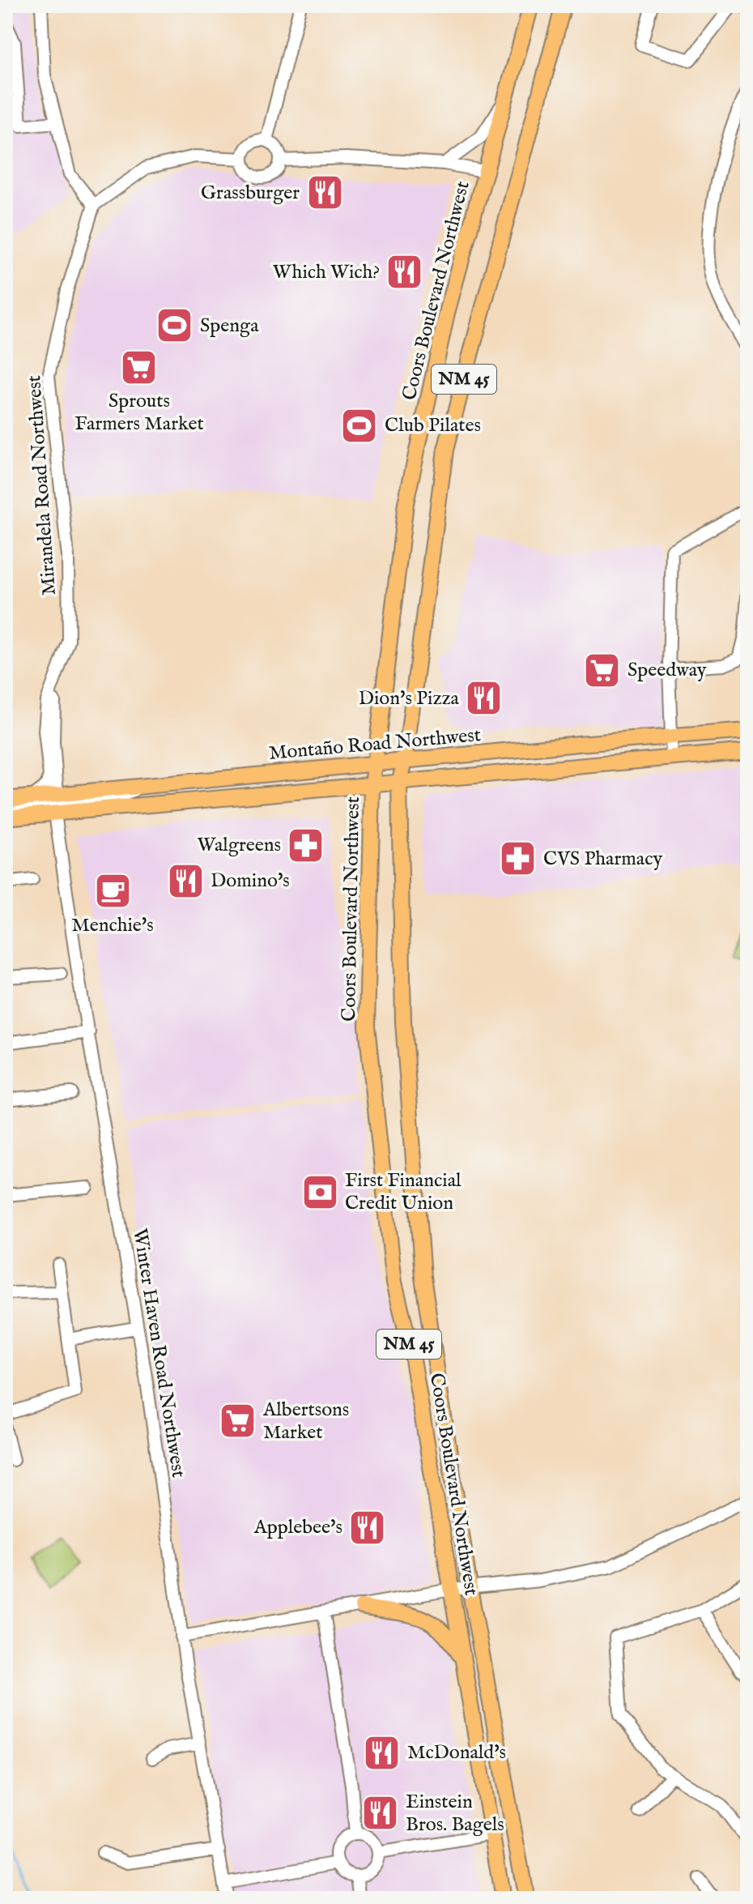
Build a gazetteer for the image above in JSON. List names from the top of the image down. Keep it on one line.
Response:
{"streets":{"main road":["Coors Boulevard Northwest","NM 45","Montaño Road Northwest"],"street":["Mirandela Road Northwest","Winter Haven Road Northwest"]},"crossings":[["Coors Boulevard Northwest","Montaño Road Northwest"],["Mirandela Road Northwest","Montaño Road Northwest"],["Montaño Road Northwest","Winter Haven Road Northwest"]],"places":{"restaurant":["Grassburger","Which Wich?","Dion's Pizza","Domino's","Applebee's","McDonald's","Einstein Bros. Bagels"],"sports":["Spenga","Club Pilates"],"supermarket":["Sprouts Farmers Market","Speedway","Albertsons Market"],"pharmacy":["Walgreens","CVS Pharmacy"],"cafe":["Menchie's"],"bank":["First Financial Credit Union"]}}
